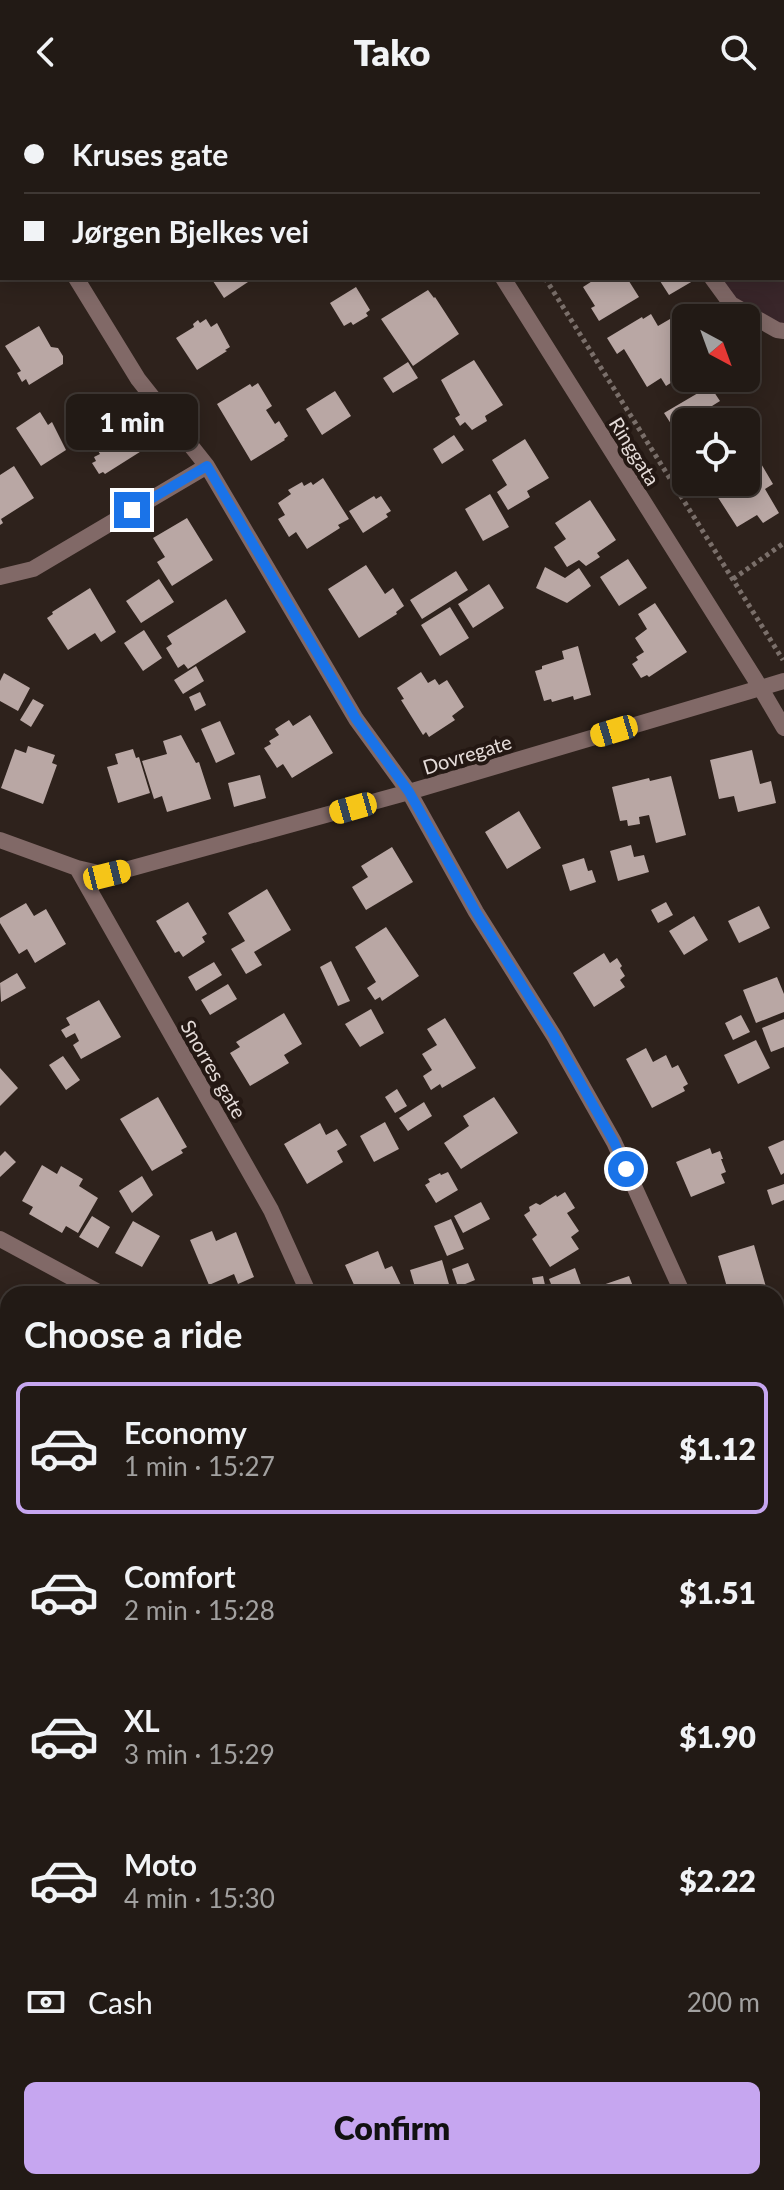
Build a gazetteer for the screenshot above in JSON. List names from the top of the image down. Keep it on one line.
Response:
{"streets":{"street":["Ringgata","Dovregate","Snorres gate"]},"crossings":[["Ringgata","Dovregate"],["Dovregate","Snorres gate"]],"north":"bottom right","page":{"header":"Tako","banner":["Kruses gate","Jørgen Bjelkes vei"],"bubble":"1 min","heading":"Choose a ride","list":[{"name":"Economy","note":"1 min · 15:27","value":"$1.12"},{"name":"Comfort","note":"2 min · 15:28","value":"$1.51"},{"name":"XL","note":"3 min · 15:29","value":"$1.90"},{"name":"Moto","note":"4 min · 15:30","value":"$2.22"}],"pay":["Cash","200 m"],"buttons":"Confirm"}}
